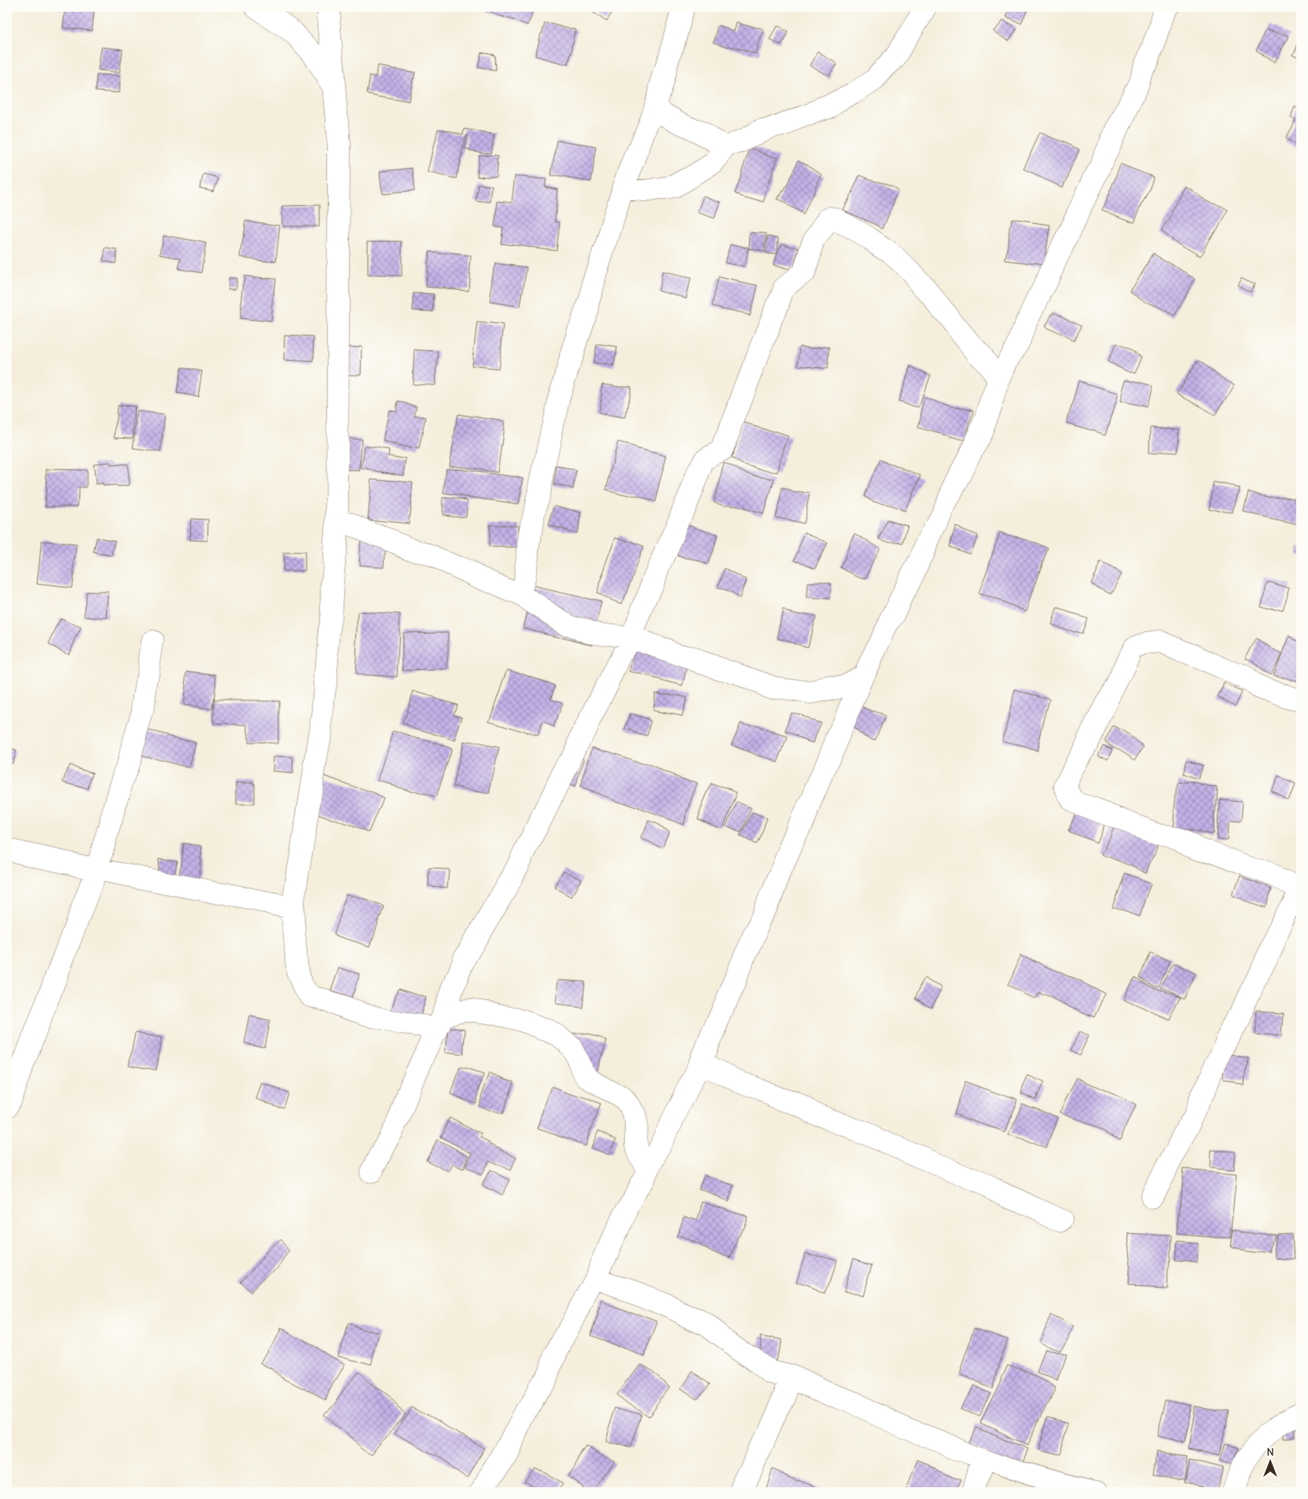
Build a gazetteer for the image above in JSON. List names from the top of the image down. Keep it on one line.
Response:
{"north":"top"}
